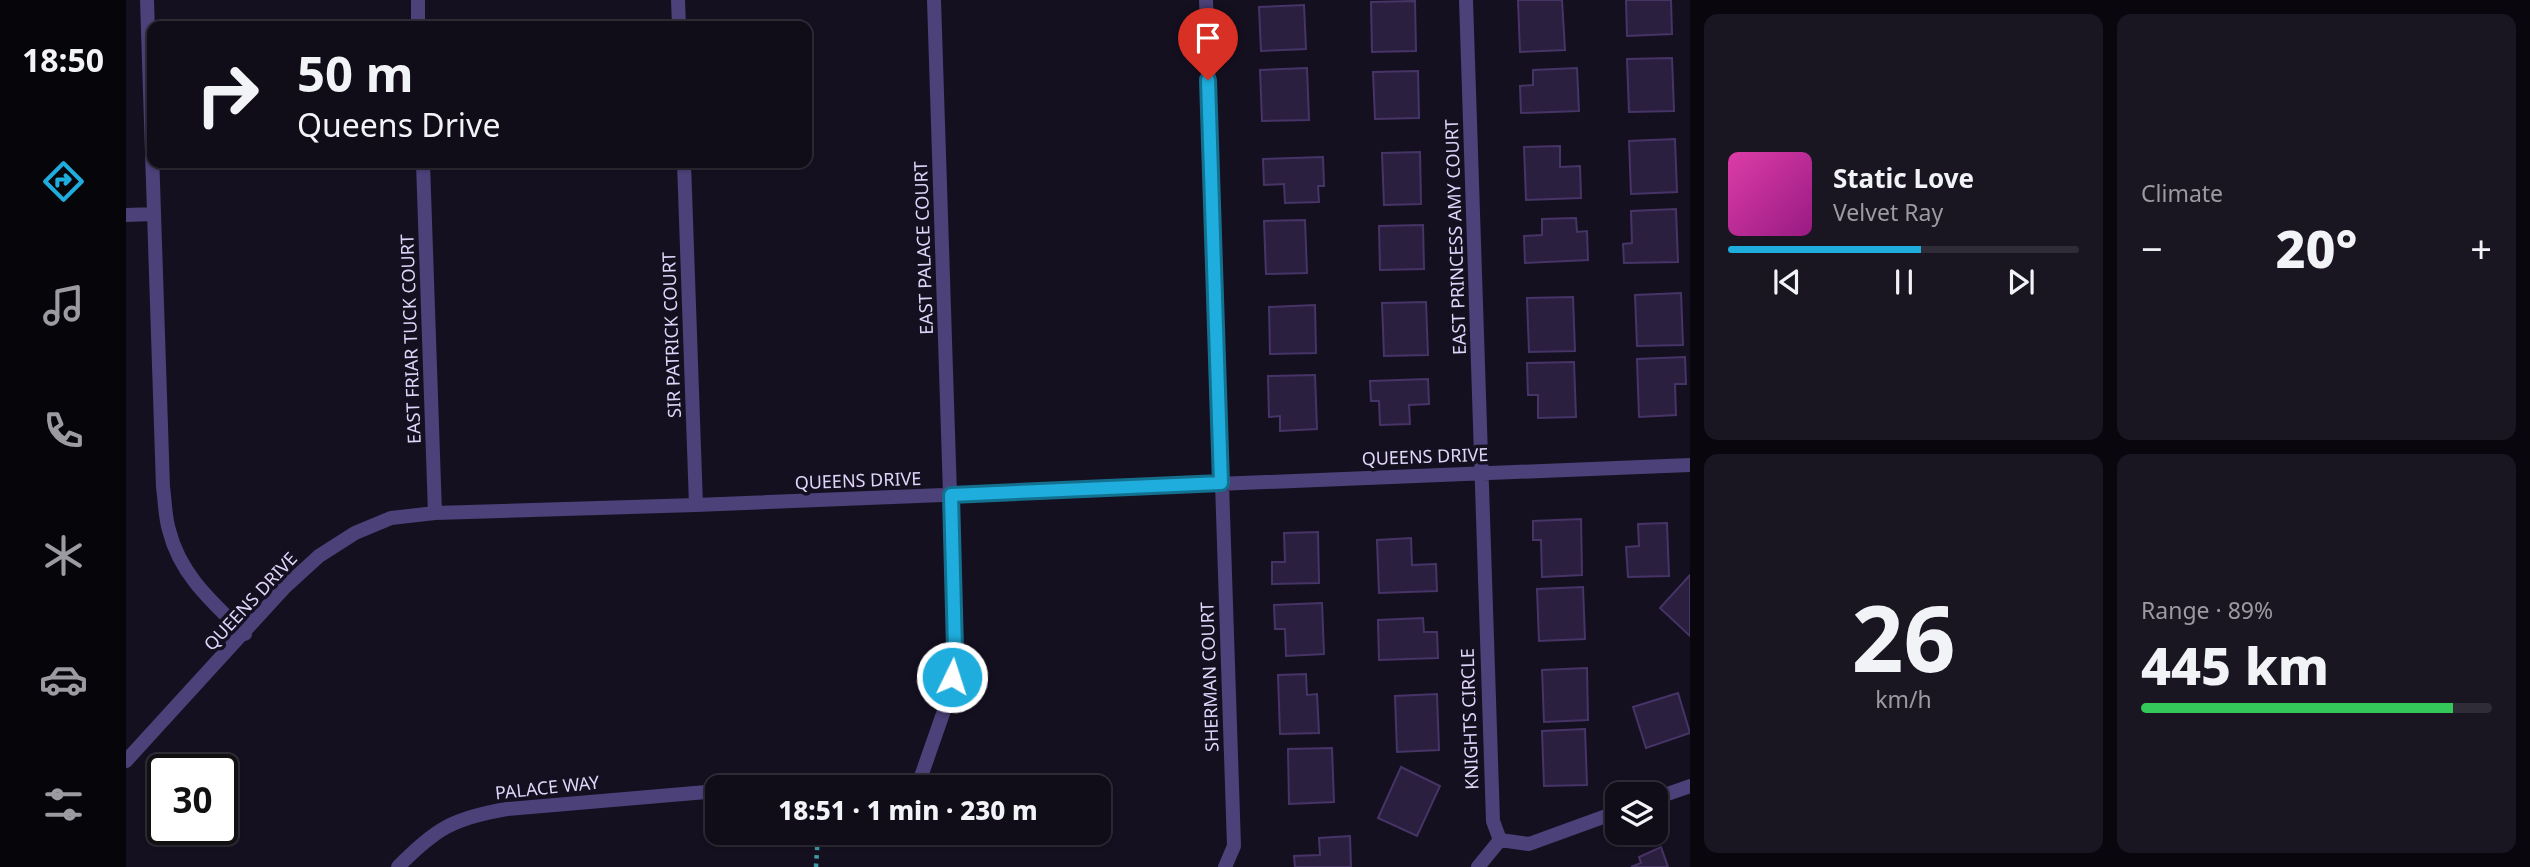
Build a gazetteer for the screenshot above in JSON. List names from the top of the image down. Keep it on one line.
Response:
{"streets":{"street":["EAST PRINCESS AMY COURT","EAST PALACE COURT","SIR PATRICK COURT","EAST FRIAR TUCK COURT","QUEENS DRIVE","SHERMAN COURT","KNIGHTS CIRCLE","PALACE WAY"]},"crossings":[["EAST PRINCESS AMY COURT","QUEENS DRIVE"],["EAST PRINCESS AMY COURT","KNIGHTS CIRCLE"],["EAST PALACE COURT","QUEENS DRIVE"],["SIR PATRICK COURT","QUEENS DRIVE"],["EAST FRIAR TUCK COURT","QUEENS DRIVE"],["QUEENS DRIVE","SHERMAN COURT"],["QUEENS DRIVE","KNIGHTS CIRCLE"]],"page":{"tabs":"18:50","tile":["Climate",["26","km/h"],["Range · 89%","445 km"]],"turn":["50 m","Queens Drive"],"song":["Static Love","Velvet Ray"],"heat":["−","20°","+"],"limit":"30","trip":"18:51 · 1 min · 230 m"}}
